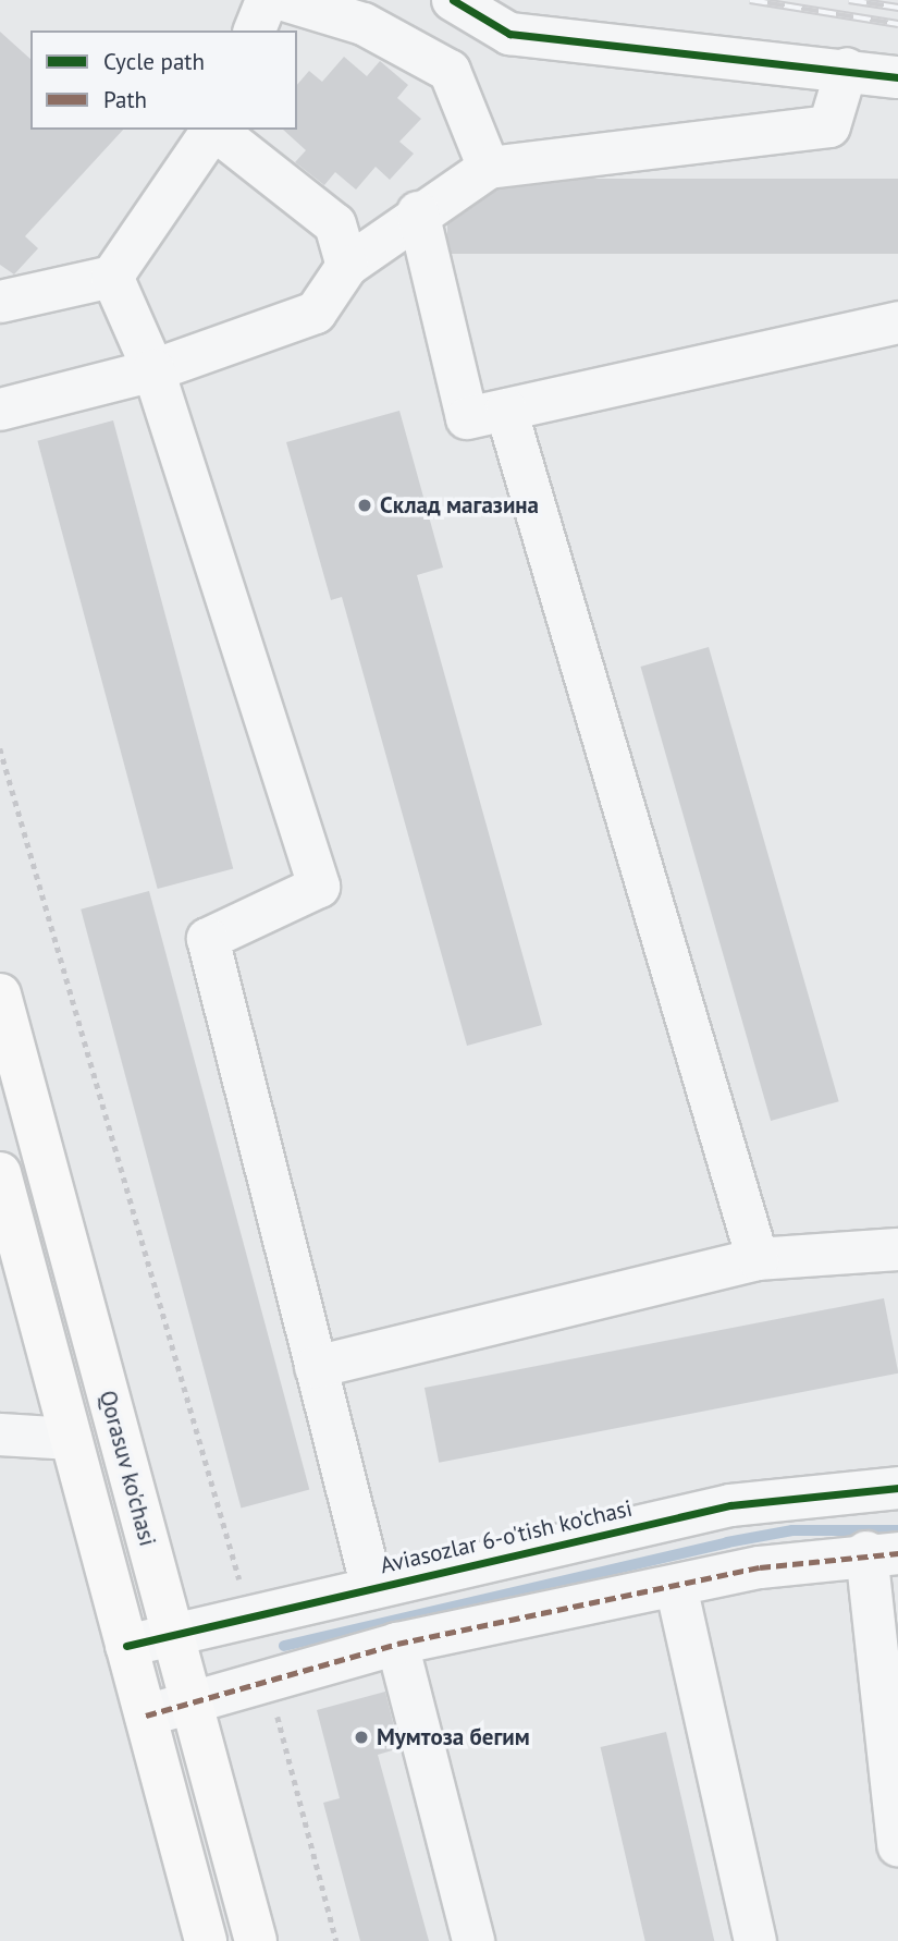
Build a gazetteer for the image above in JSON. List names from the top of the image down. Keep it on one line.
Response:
{"streets":{"main road":["Qorasuv ko'chasi"],"street":["Aviasozlar 6-o'tish ko'chasi"]},"crossings":[["Qorasuv ko'chasi","Aviasozlar 6-o'tish ko'chasi"]],"places":["Склад магазина","Мумтоза бегим"],"legend":["Cycle path","Path"]}
